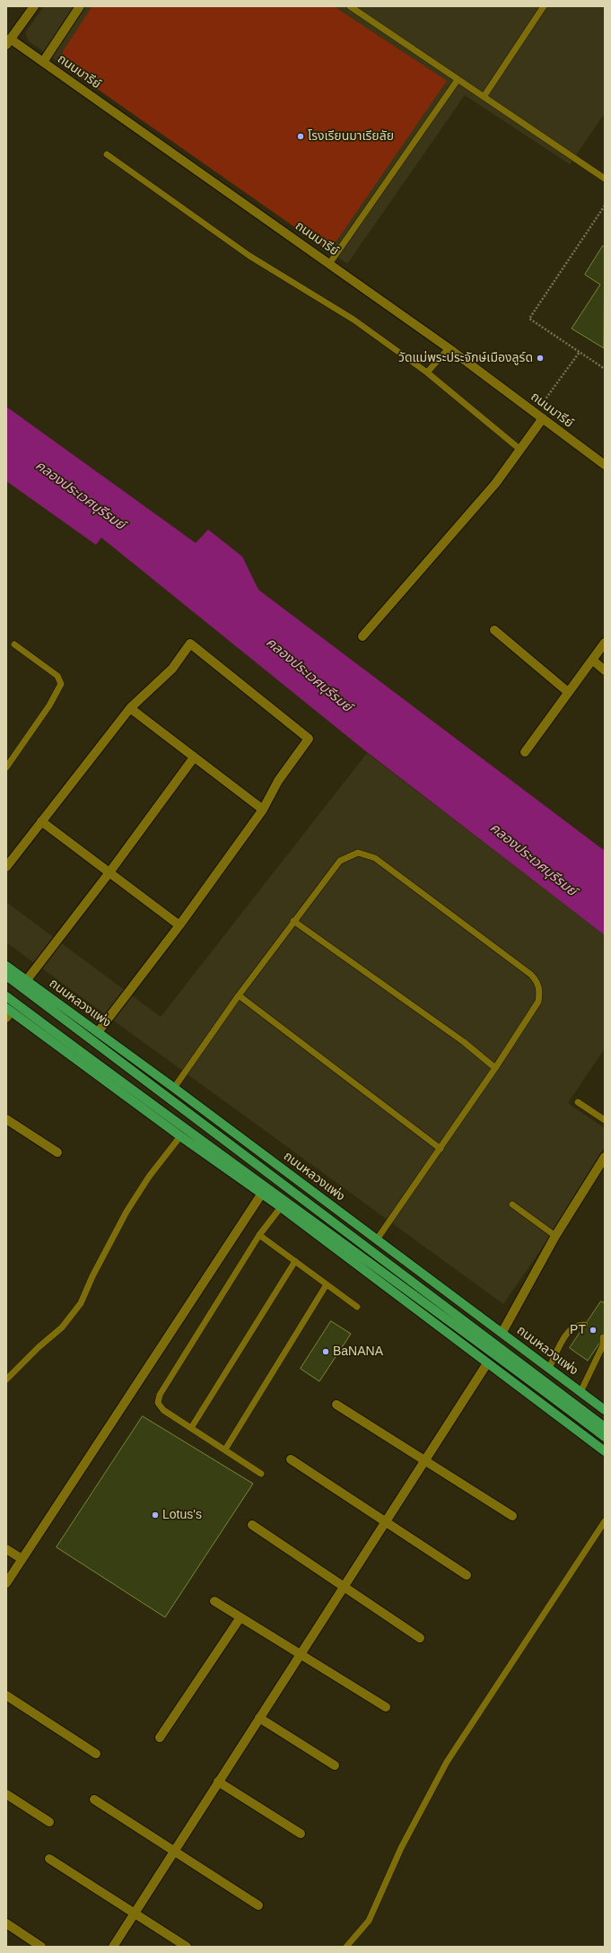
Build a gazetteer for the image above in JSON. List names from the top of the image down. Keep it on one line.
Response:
{"streets":{"main road":["ถนนหลวงแพ่ง"],"street":["ถนนมารีย์"]},"water":["คลองประเวศบุรีรมย์"],"places":["โรงเรียนมาเรียลัย","วัดแม่พระประจักษ์เมืองลูร์ด","PT","BaNANA","Lotus's"]}
